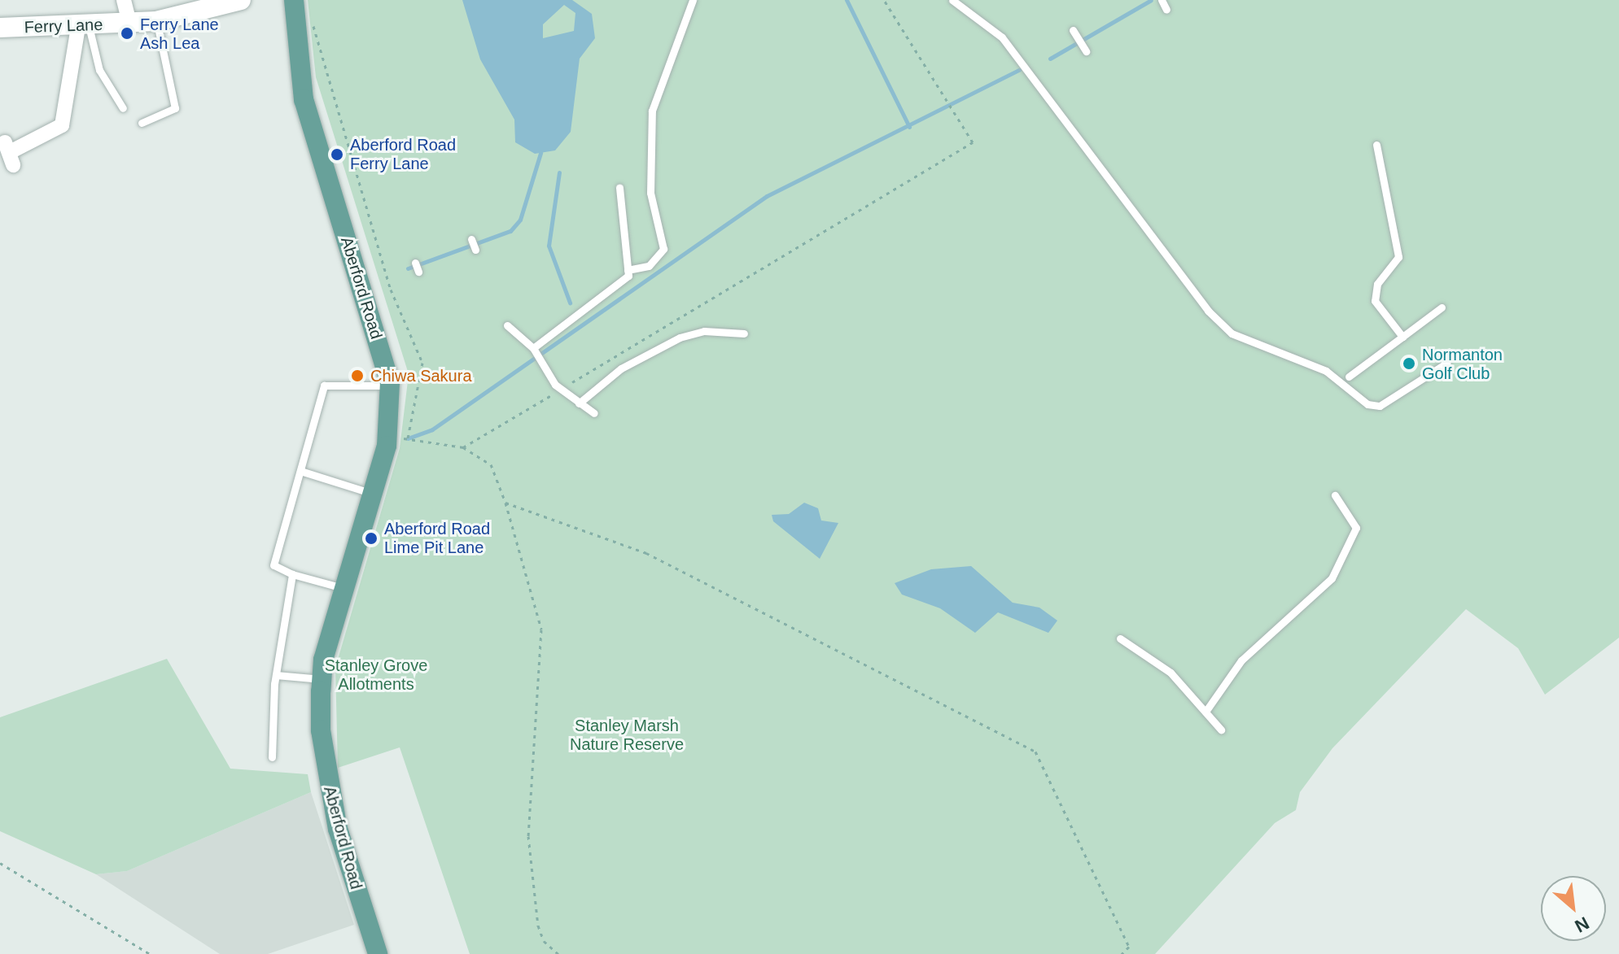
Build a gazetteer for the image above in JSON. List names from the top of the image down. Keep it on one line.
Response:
{"streets":{"main road":["Aberford Road"],"street":["Ferry Lane"]},"parks":["Stanley Grove Allotments","Stanley Marsh Nature Reserve"],"places":["Ferry Lane Ash Lea","Aberford Road Ferry Lane","Normanton Golf Club","Chiwa Sakura","Aberford Road Lime Pit Lane"],"north":"bottom right"}
